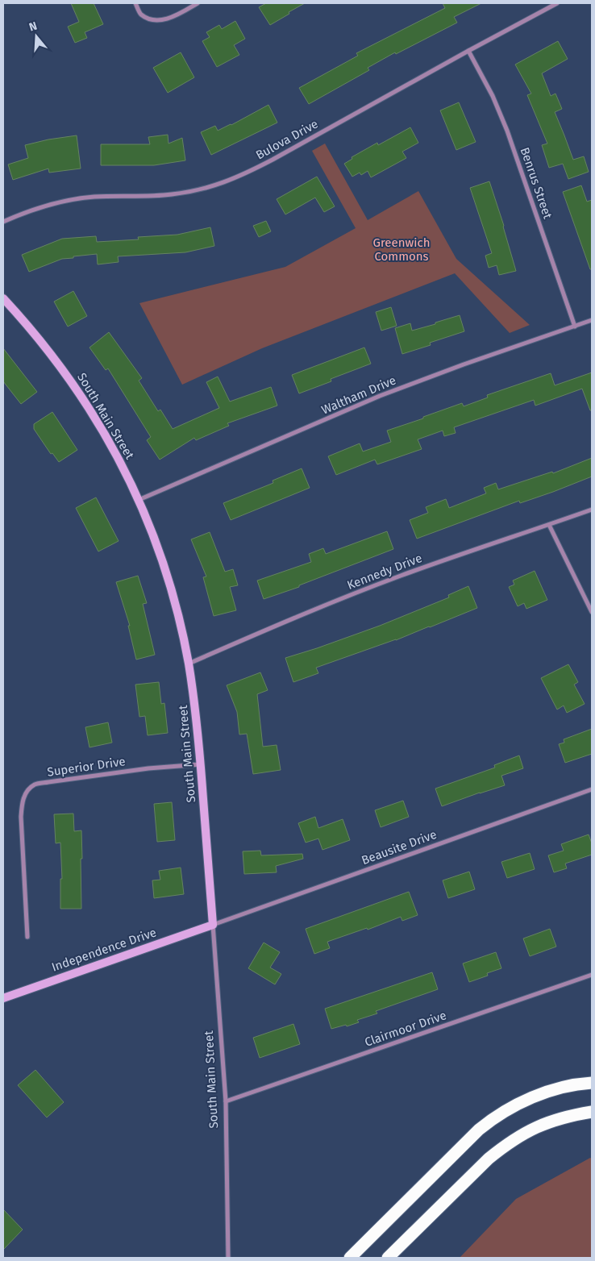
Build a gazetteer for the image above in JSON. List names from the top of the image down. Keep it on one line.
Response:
{"streets":{"street":["Bulova Drive","Benrus Street","Waltham Drive","South Main Street","Kennedy Drive","Superior Drive","Beausite Drive","Independence Drive","Clairmoor Drive"]},"crossings":[["Bulova Drive","Benrus Street"],["Benrus Street","Waltham Drive"],["Waltham Drive","South Main Street"],["South Main Street","Kennedy Drive"],["South Main Street","Superior Drive"],["South Main Street","Beausite Drive"],["South Main Street","Independence Drive"],["South Main Street","Clairmoor Drive"],["Beausite Drive","Independence Drive"]],"parks":["Greenwich Commons"],"north":"top"}
